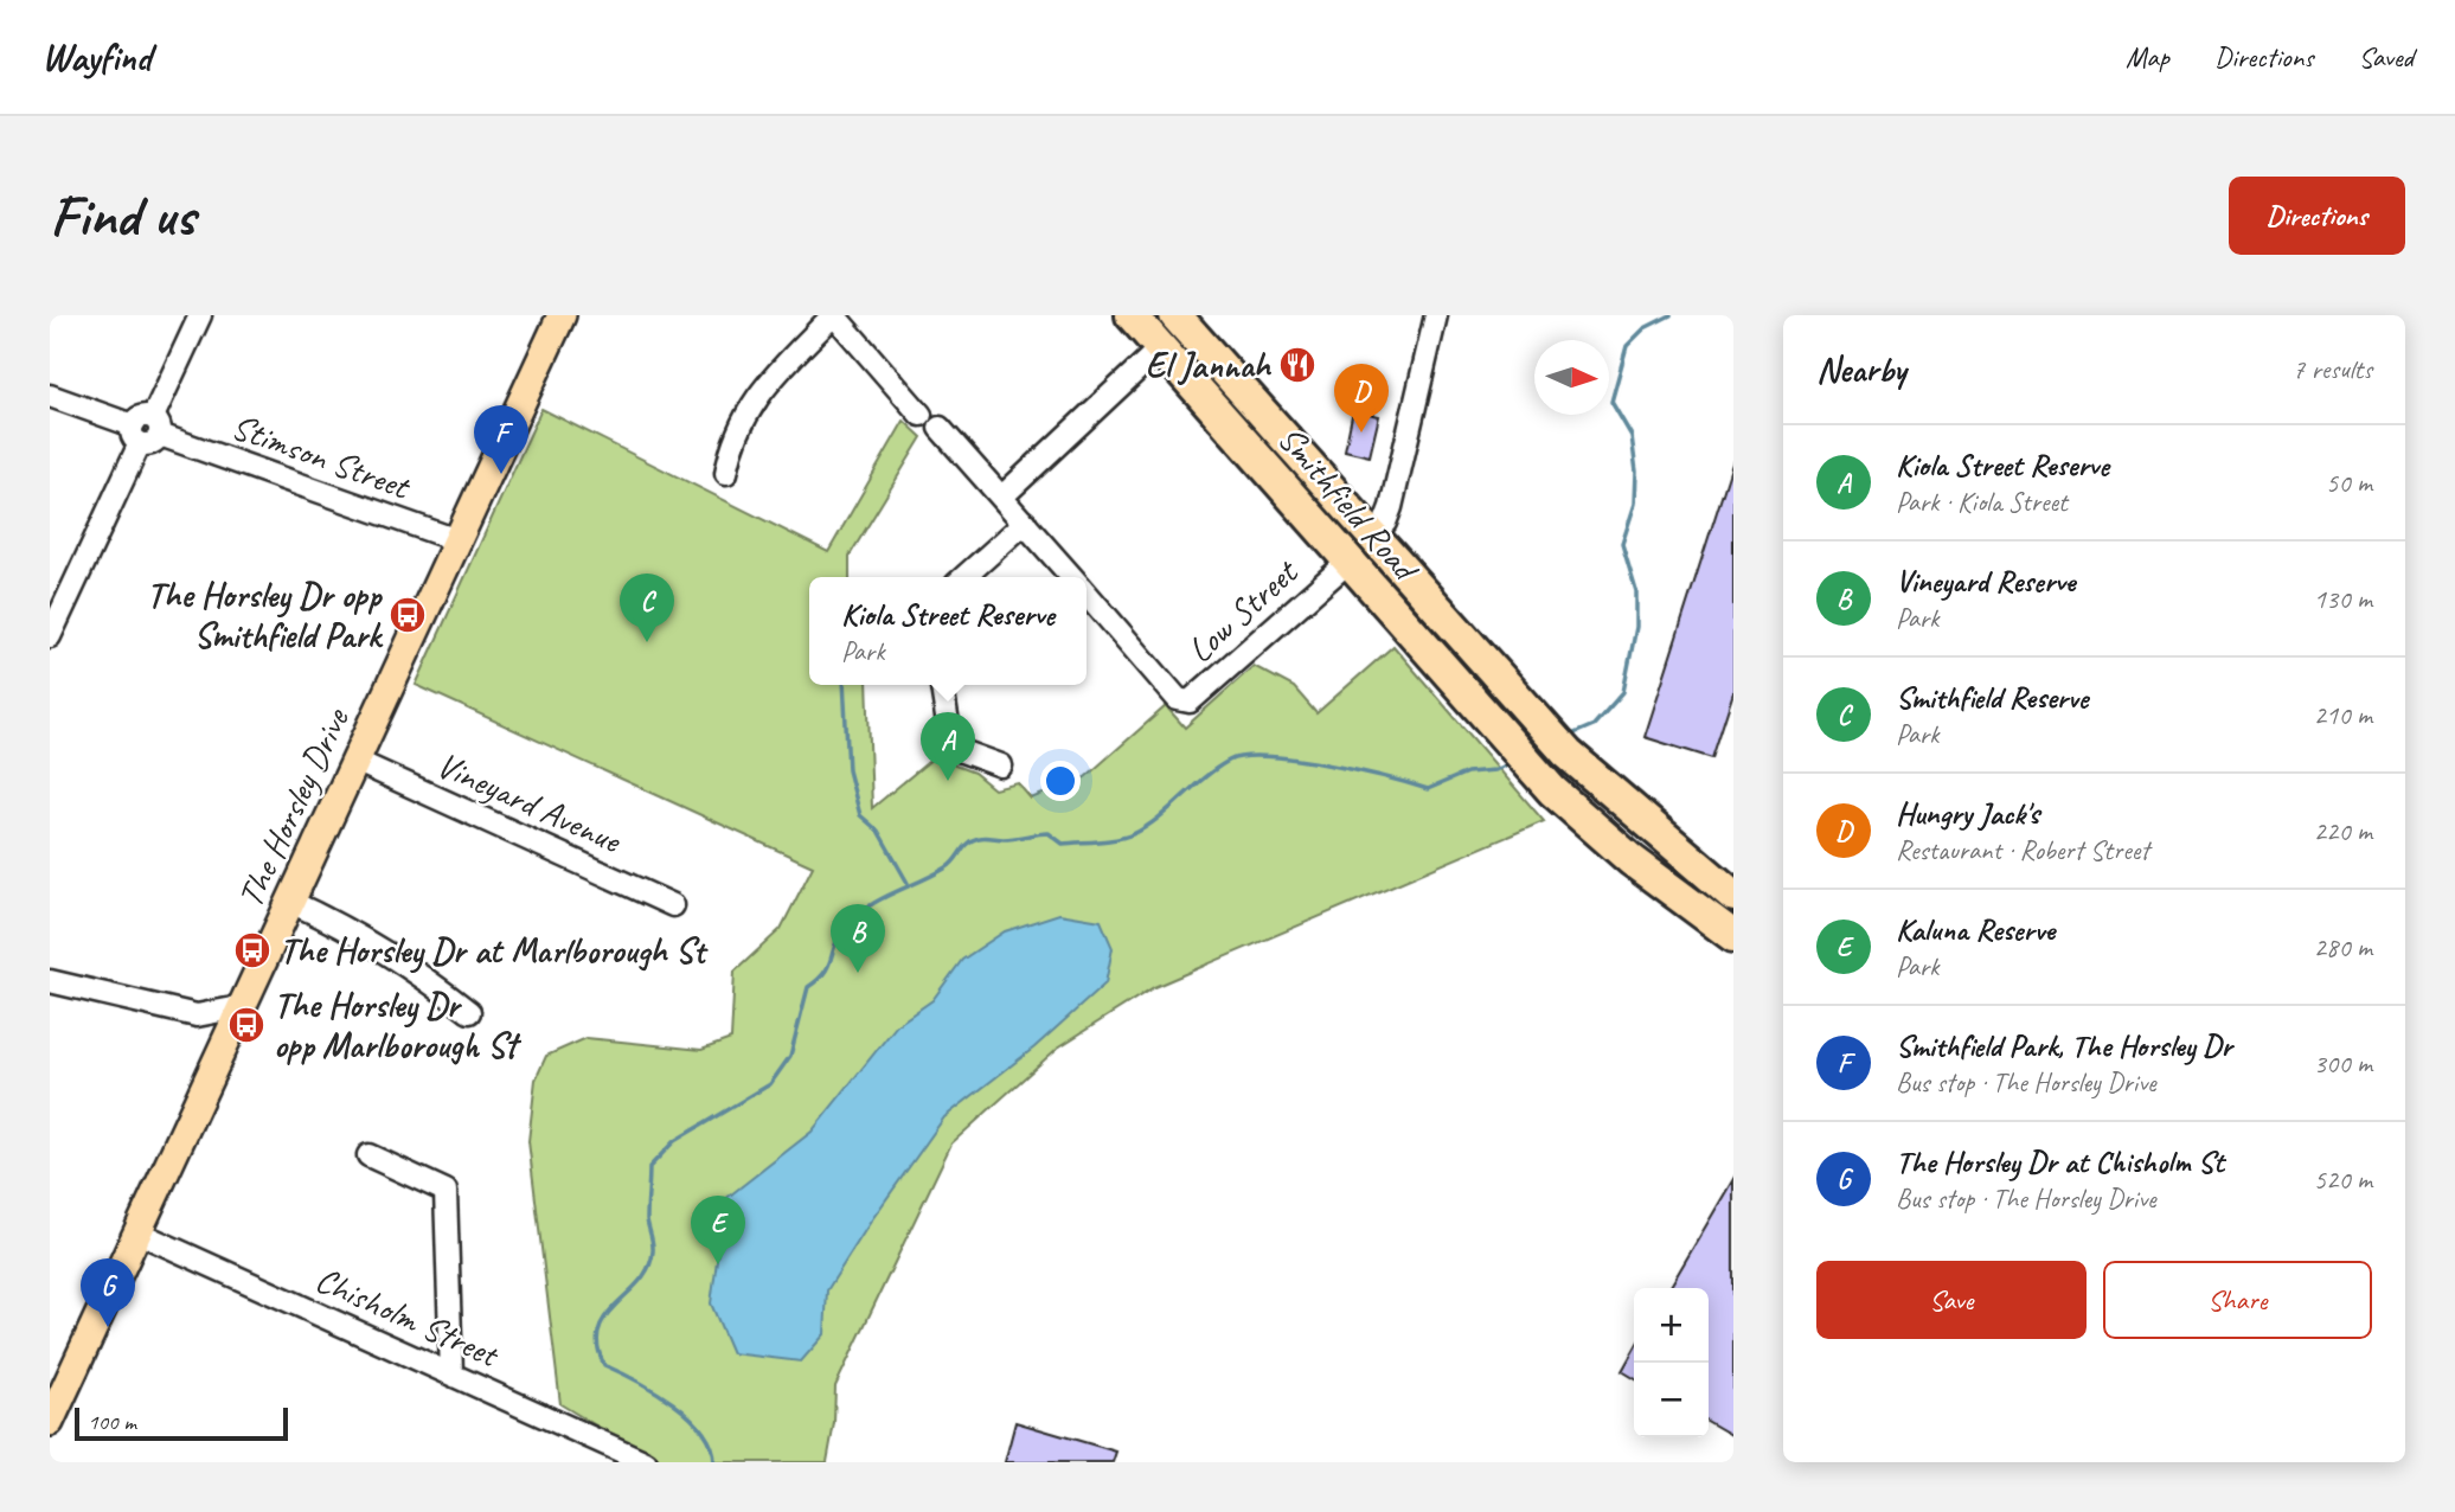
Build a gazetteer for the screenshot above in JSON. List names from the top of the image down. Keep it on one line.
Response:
{"streets":{"highway":["Smithfield Road"],"main road":["The Horsley Drive"],"street":["Stimson Street","Low Street","Vineyard Avenue","Chisholm Street"]},"crossings":[["Stimson Street","The Horsley Drive"],["Smithfield Road","Low Street"],["Vineyard Avenue","The Horsley Drive"],["The Horsley Drive","Chisholm Street"]],"places":{"restaurant":["El Jannah"],"bus stop":["The Horsley Dr opp Smithfield Park","The Horsley Dr at Marlborough St","The Horsley Dr opp Marlborough St"]},"scale_bar":"100 m","north":"right","page":{"header":"Wayfind","nav":["Map","Directions","Saved"],"buttons":["Directions",["Save","Share"]],"title":"Find us","heading":["Nearby","7 results"],"pins":["D","F","C","A","B","E","G"],"list":[{"mark":"A","name":"Kiola Street Reserve","note":"Park · Kiola Street","value":"50 m"},{"mark":"B","name":"Vineyard Reserve","note":"Park","value":"130 m"},{"mark":"C","name":"Smithfield Reserve","note":"Park","value":"210 m"},{"mark":"D","name":"Hungry Jack's","note":"Restaurant · Robert Street","value":"220 m"},{"mark":"E","name":"Kaluna Reserve","note":"Park","value":"280 m"},{"mark":"F","name":"Smithfield Park, The Horsley Dr","note":"Bus stop · The Horsley Drive","value":"300 m"},{"mark":"G","name":"The Horsley Dr at Chisholm St","note":"Bus stop · The Horsley Drive","value":"520 m"}],"popup":["Kiola Street Reserve","Park"],"map_buttons":["+","−"],"scale":"100 m"}}
